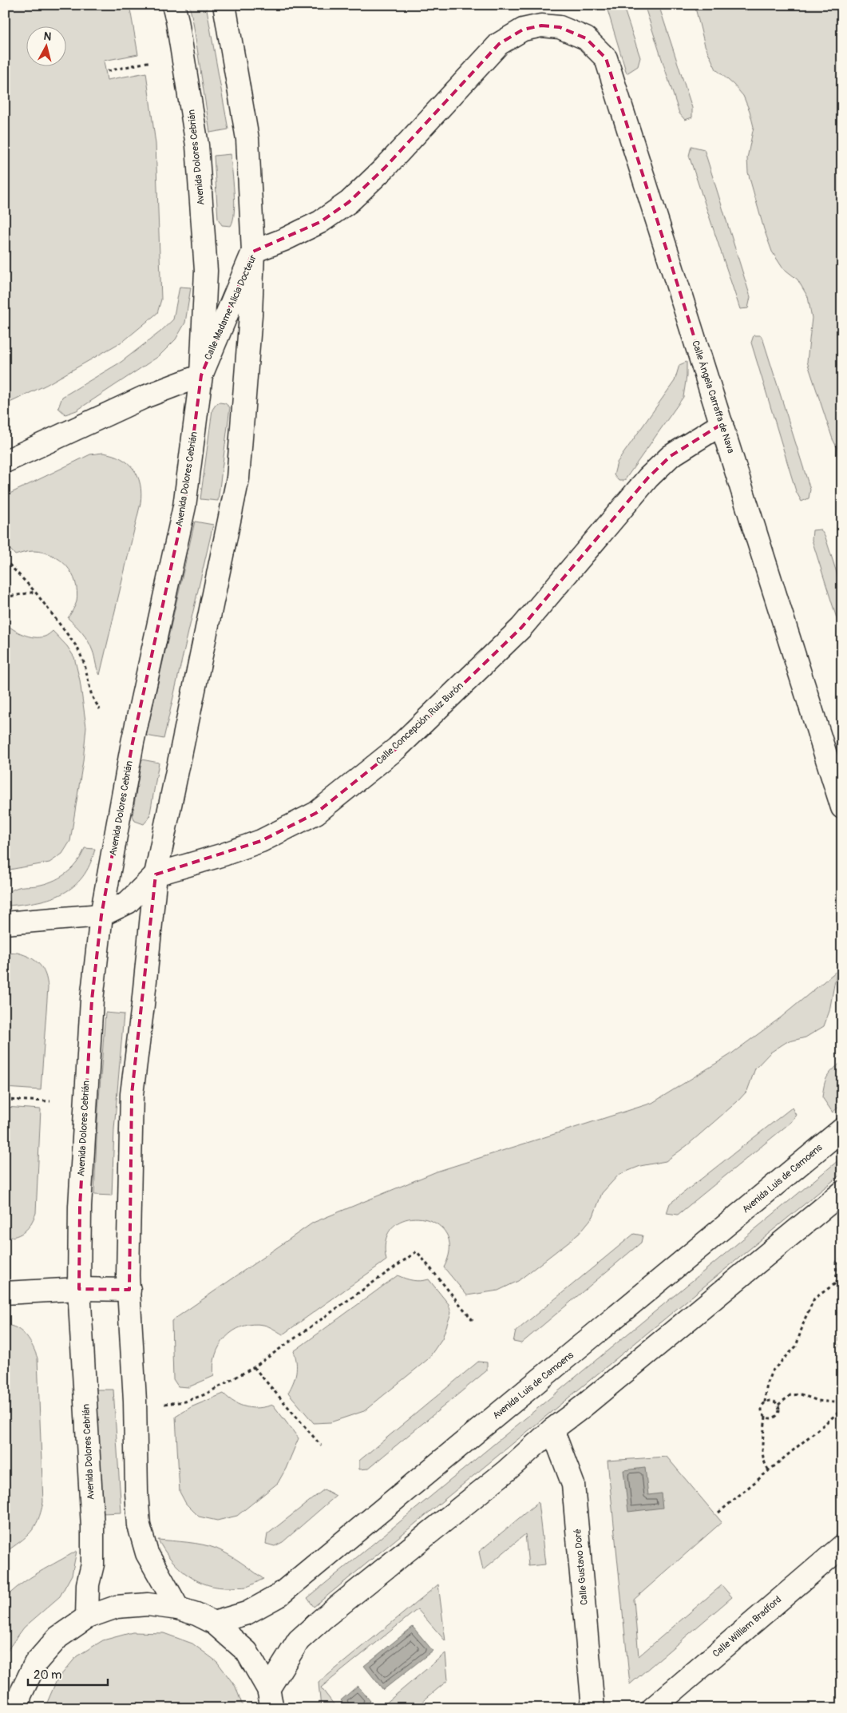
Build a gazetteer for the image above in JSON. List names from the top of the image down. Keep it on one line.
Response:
{"streets":{"street":["Avenida Dolores Cebrián","Calle Madame Alicia Docteur","Calle Ángela Carraffa de Nava","Calle Concepción Ruiz Burón","Avenida Luis de Camoens","Calle Gustavo Doré","Calle William Bradford"]},"crossings":[["Avenida Dolores Cebrián","Calle Madame Alicia Docteur"],["Calle Madame Alicia Docteur","Calle Ángela Carraffa de Nava"],["Calle Ángela Carraffa de Nava","Calle Concepción Ruiz Burón"]],"scale_bar":"20 m","north":"top"}
